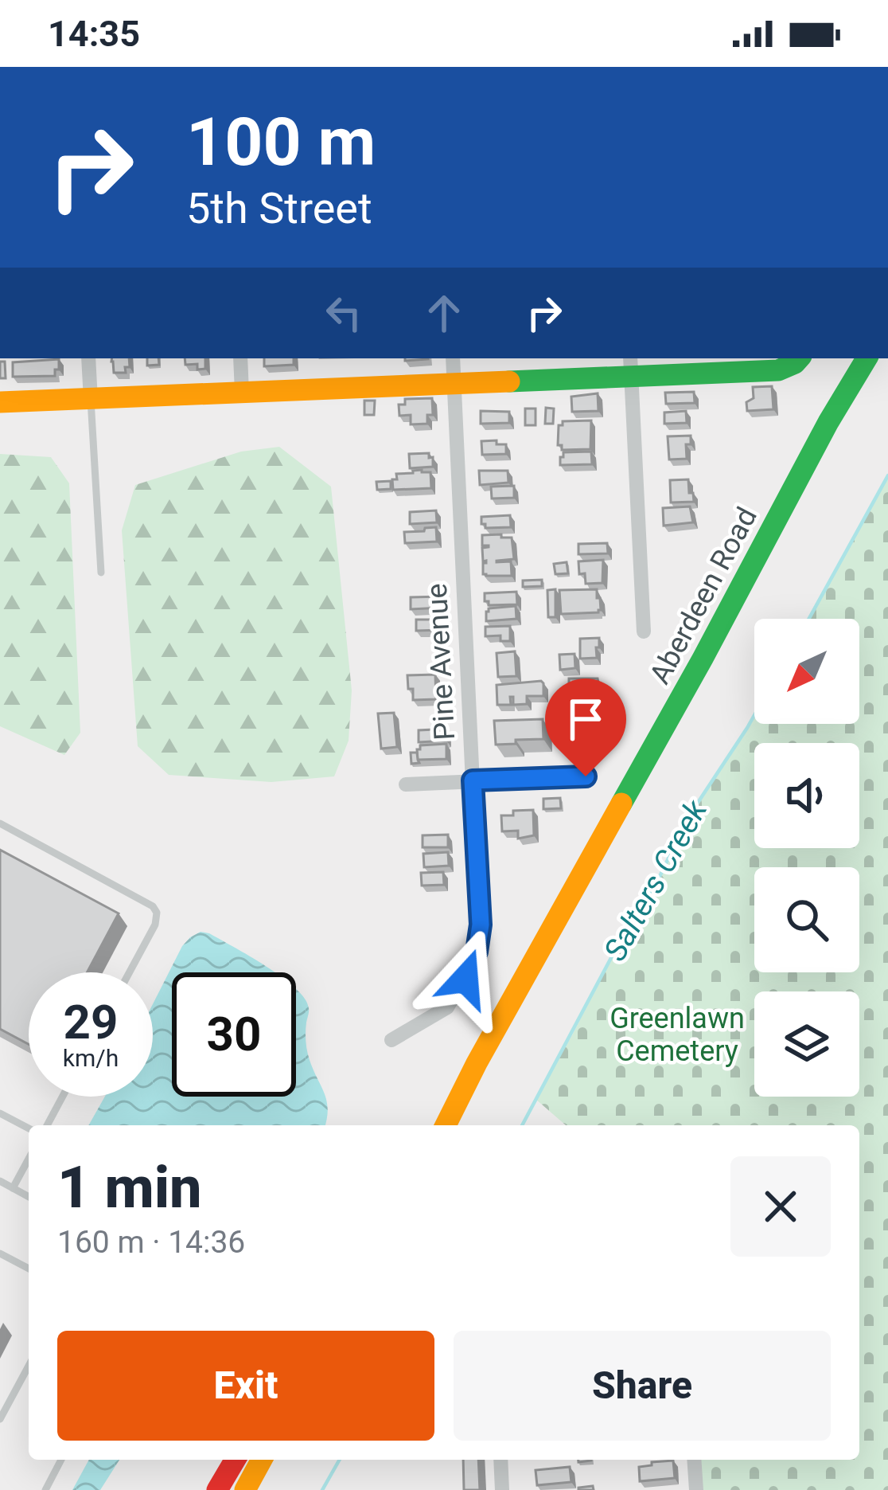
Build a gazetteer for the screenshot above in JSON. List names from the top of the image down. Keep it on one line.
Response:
{"streets":{"main road":["Aberdeen Road"],"street":["Pine Avenue"]},"water":["Salters Creek"],"parks":["Greenlawn Cemetery"],"north":"bottom left","page":{"status":"14:35","turn":["100 m","5th Street"],"speed":"29 km/h","limit":"30","heading":["1 min","160 m · 14:36"],"buttons":["Exit","Share"]}}
